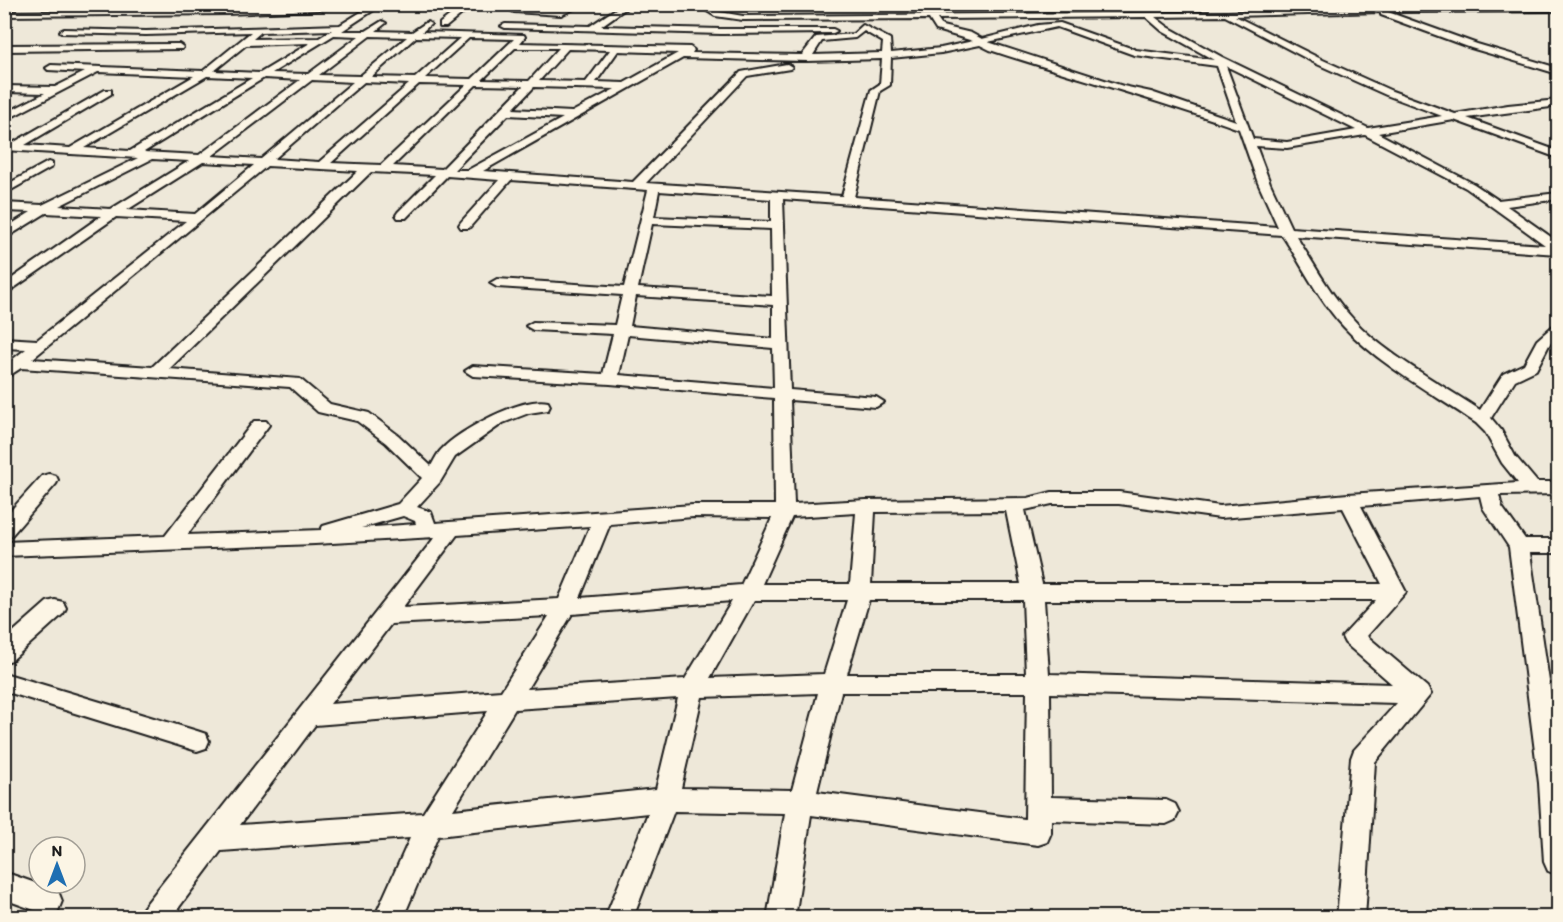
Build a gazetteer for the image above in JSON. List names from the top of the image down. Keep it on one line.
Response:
{"north":"top"}
